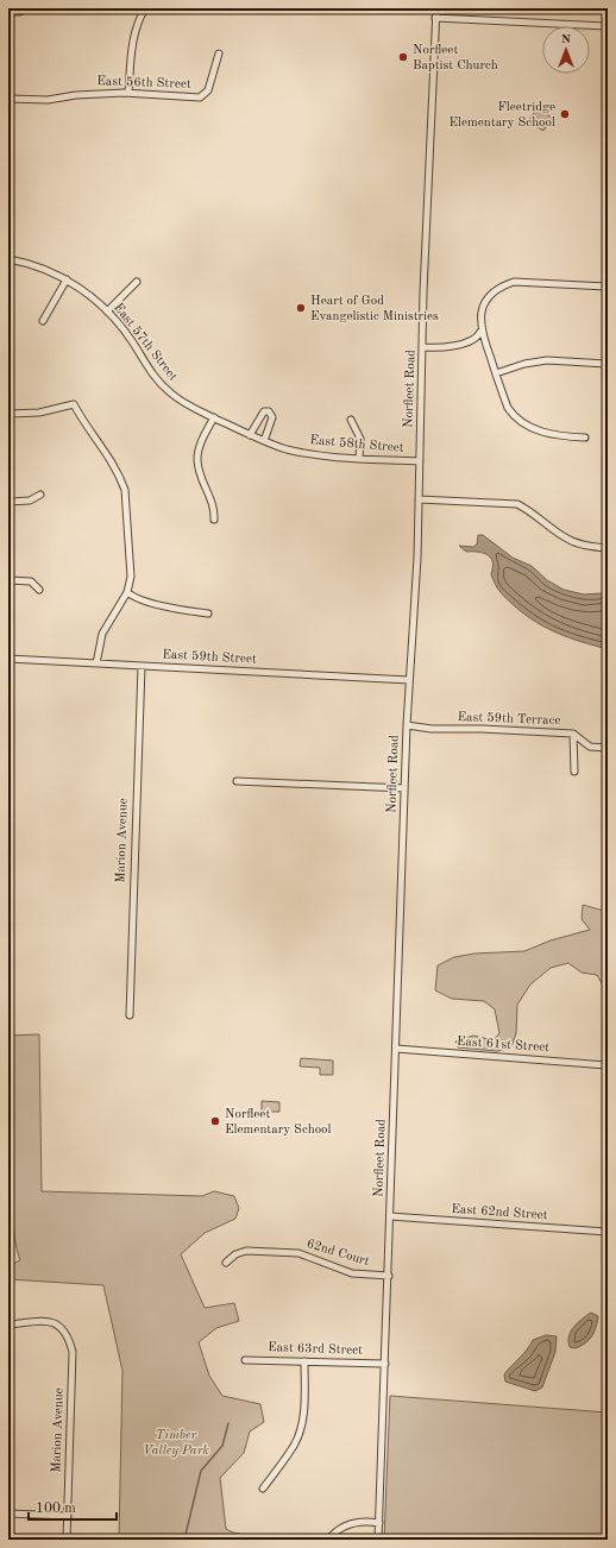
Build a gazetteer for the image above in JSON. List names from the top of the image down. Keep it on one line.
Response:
{"streets":{"street":["East 56th Street","East 57th Street","Norfleet Road","East 58th Street","East 59th Street","East 59th Terrace","Marion Avenue","East 61st Street","East 62nd Street","62nd Court","East 63rd Street"]},"crossings":[["East 57th Street","East 58th Street"],["Norfleet Road","East 58th Street"],["Norfleet Road","East 59th Street"],["Norfleet Road","East 59th Terrace"],["Norfleet Road","East 61st Street"],["Norfleet Road","East 62nd Street"],["Norfleet Road","62nd Court"],["Norfleet Road","East 63rd Street"],["East 59th Street","Marion Avenue"]],"parks":["Timber Valley Park"],"places":["Norfleet Baptist Church","Fleetridge Elementary School","Heart of God Evangelistic Ministries","Norfleet Elementary School"],"scale_bar":"100 m","north":"top"}
